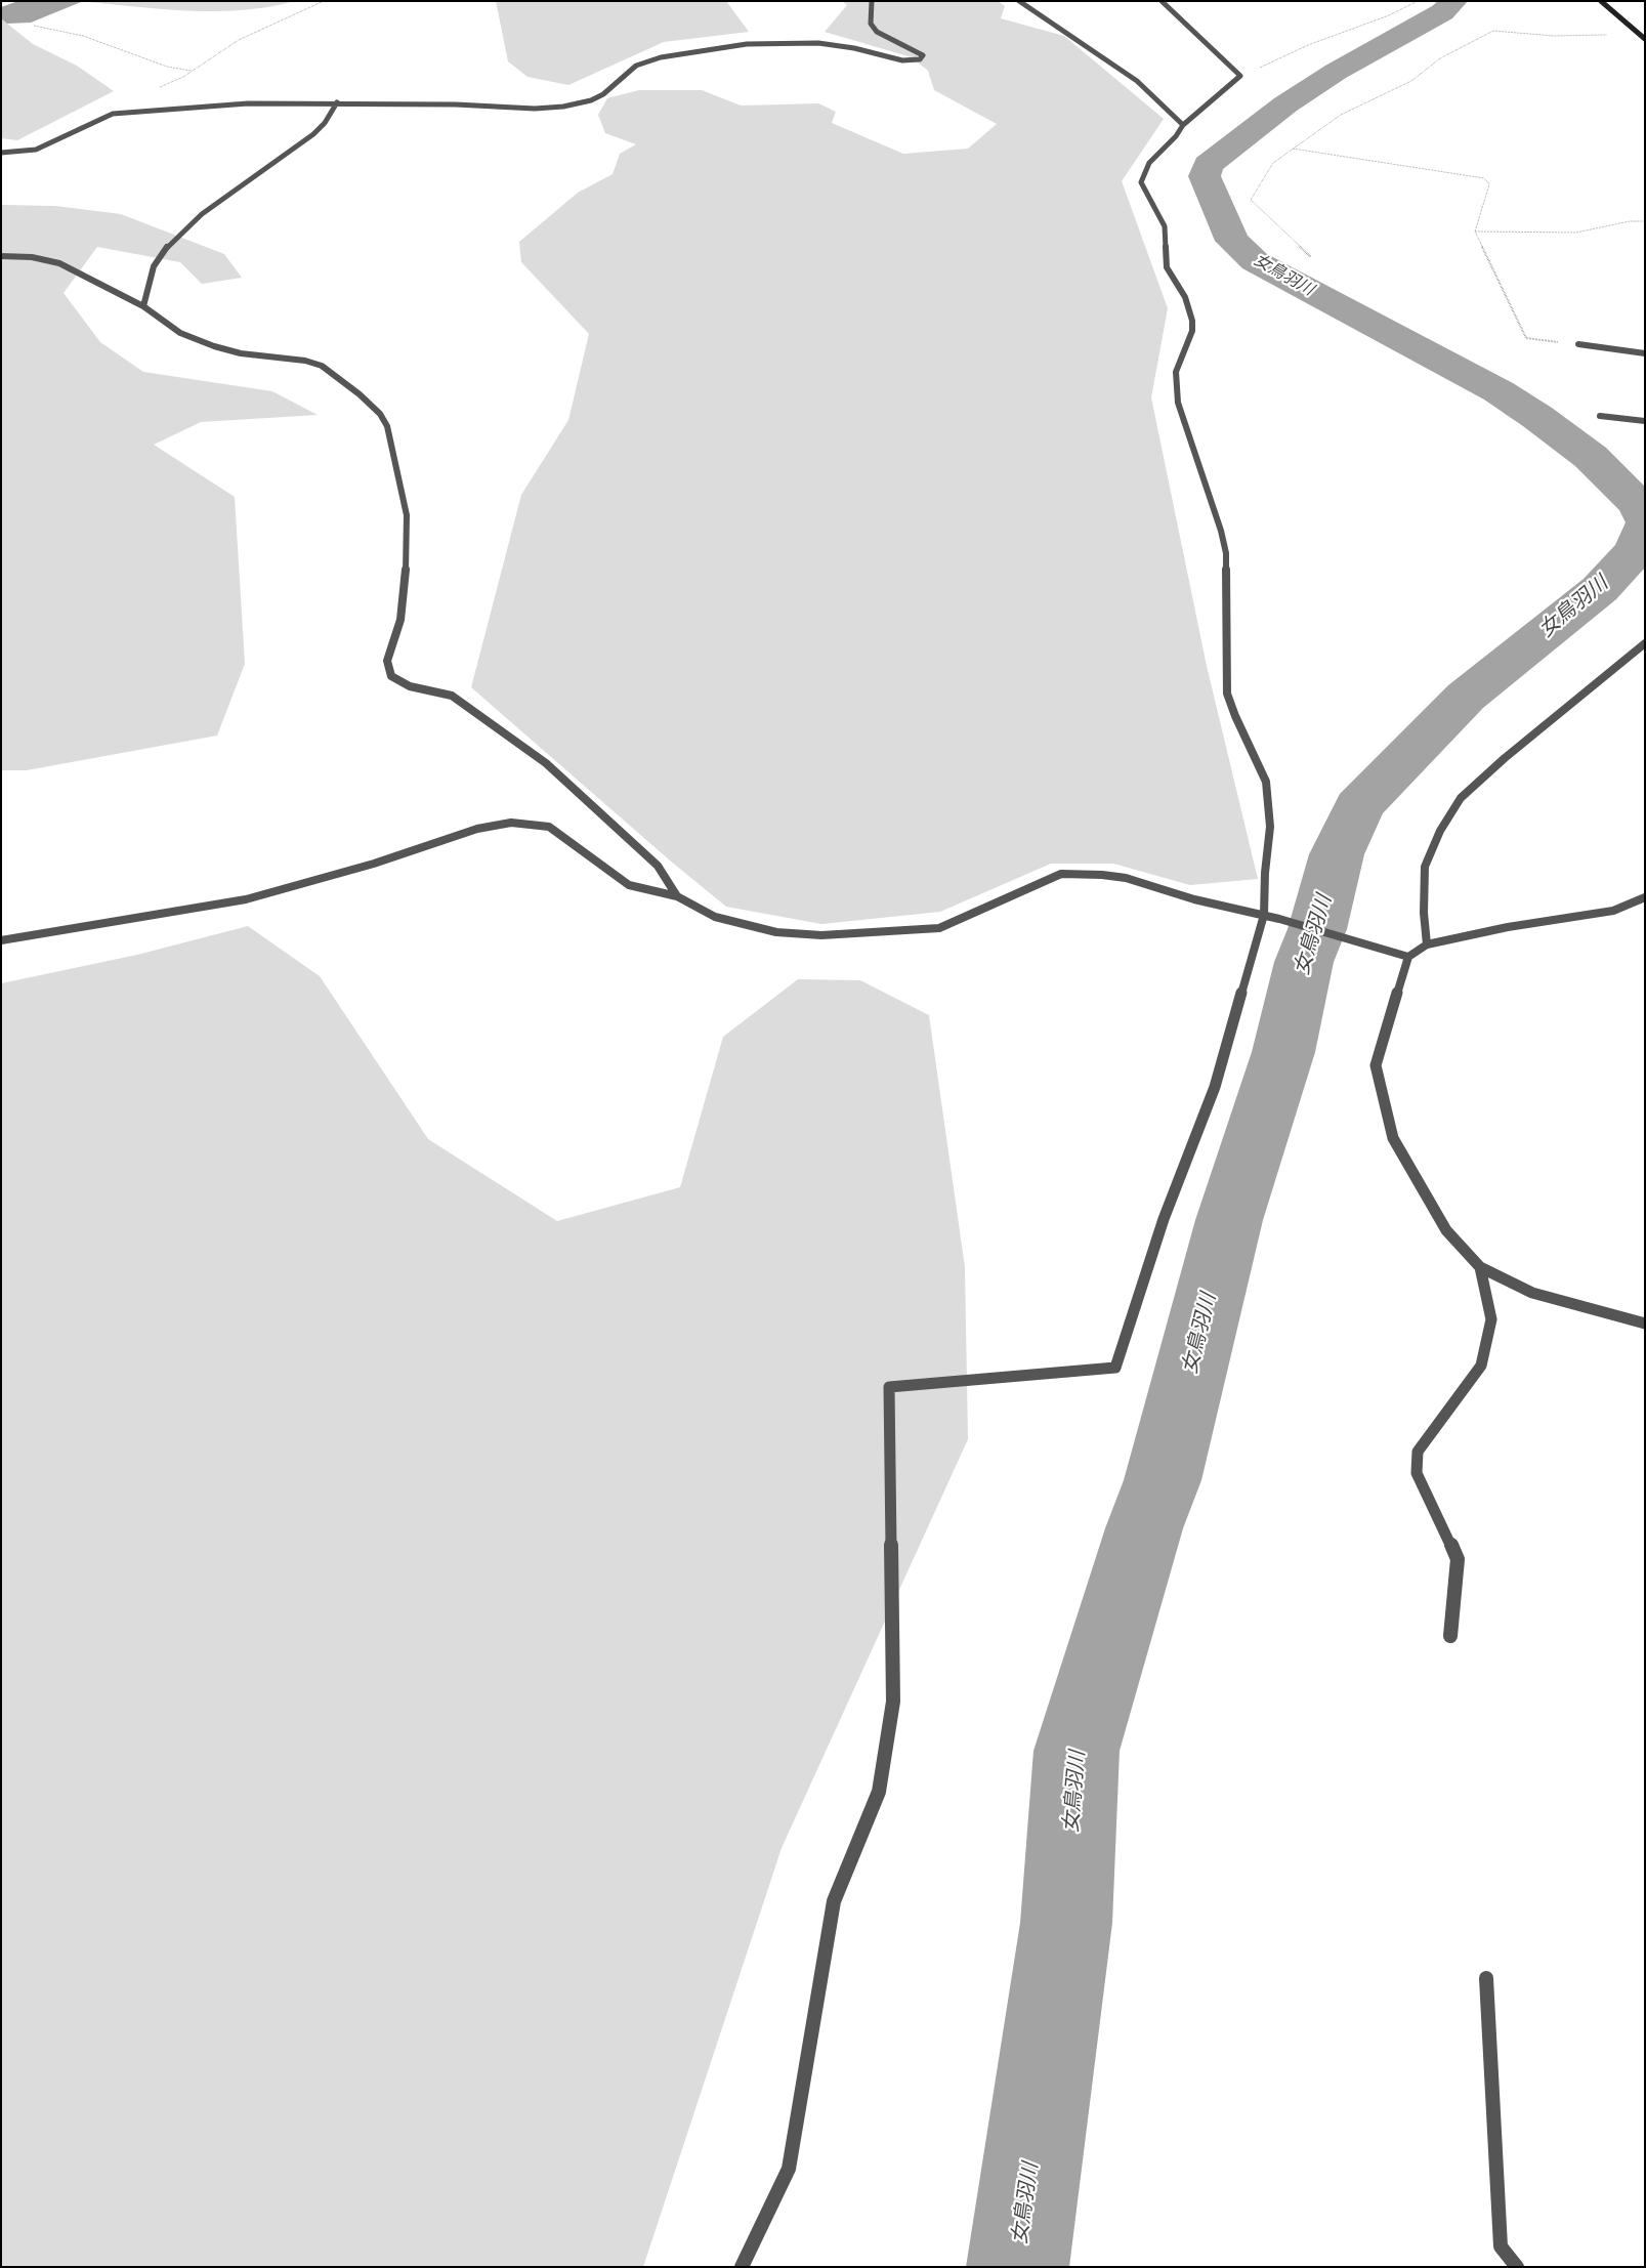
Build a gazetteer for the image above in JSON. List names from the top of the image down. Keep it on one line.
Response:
{"water":["女鳥羽川"]}
